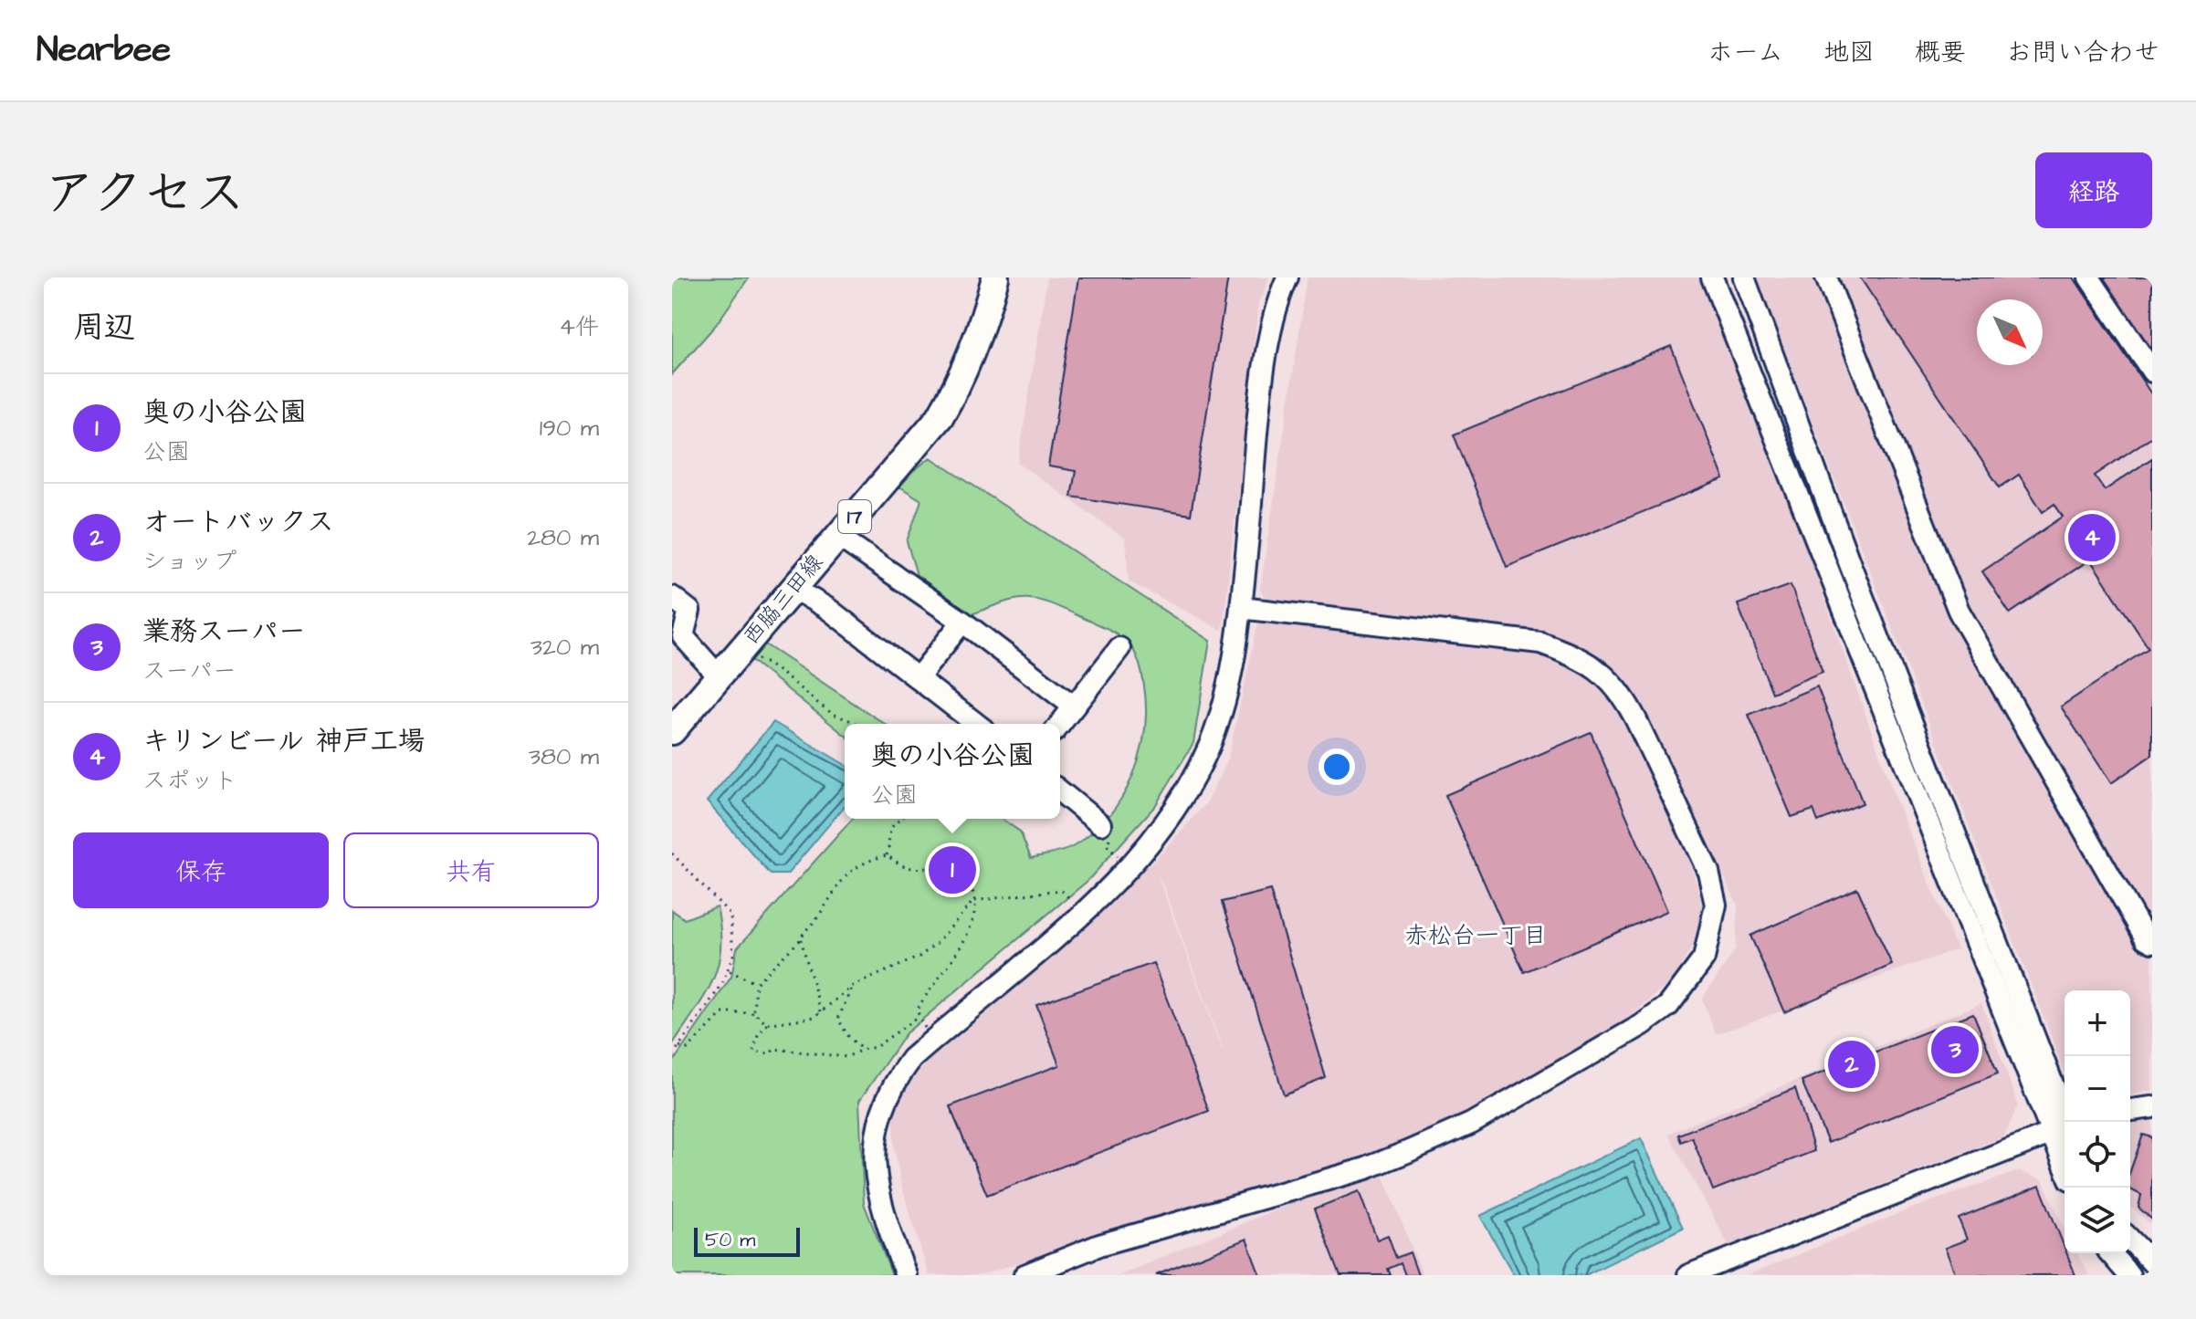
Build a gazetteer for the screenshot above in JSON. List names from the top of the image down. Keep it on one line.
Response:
{"streets":{"main road":["17","西脇三田線"]},"districts":["赤松台一丁目"],"scale_bar":"50 m","north":"bottom right","page":{"header":"Nearbee","nav":["ホーム","地図","概要","お問い合わせ"],"title":"アクセス","buttons":["経路",["保存","共有"]],"heading":["周辺","4件"],"list":[{"mark":"1","name":"奥の小谷公園","note":"公園","value":"190 m"},{"mark":"2","name":"オートバックス","note":"ショップ","value":"280 m"},{"mark":"3","name":"業務スーパー","note":"スーパー","value":"320 m"},{"mark":"4","name":"キリンビール 神戸工場","note":"スポット","value":"380 m"}],"pins":["4","1","3","2"],"popup":["奥の小谷公園","公園"],"map_buttons":["+","−"],"scale":"50 m"}}
